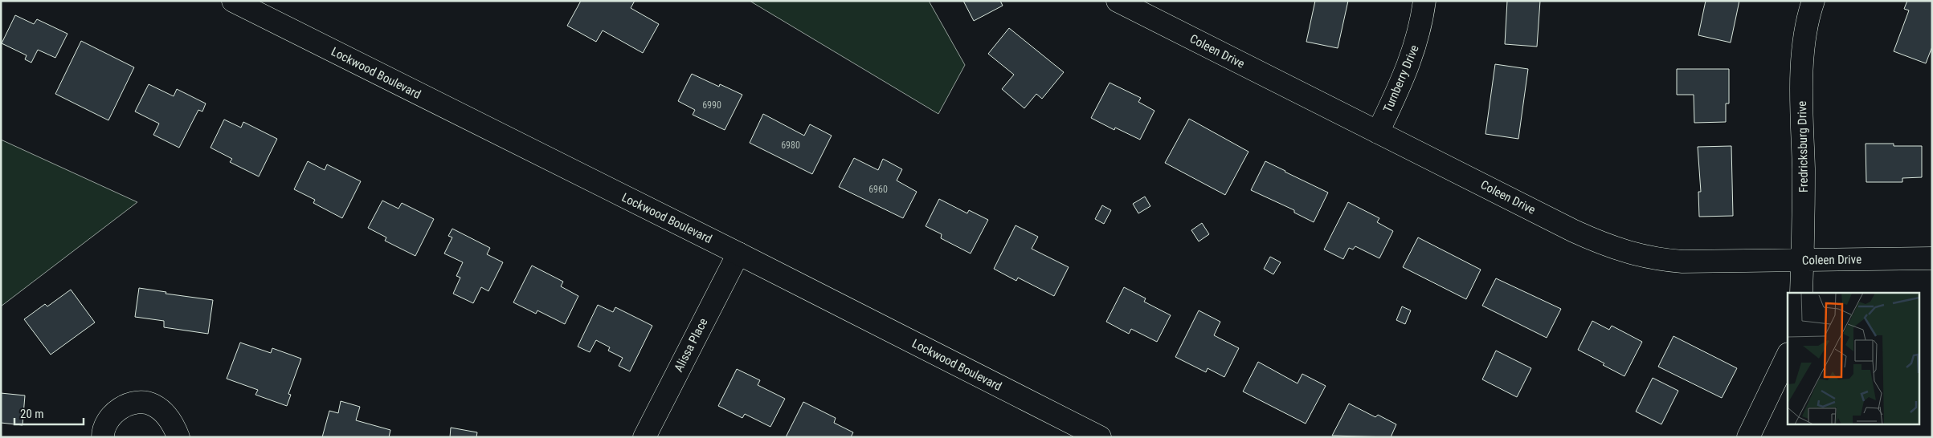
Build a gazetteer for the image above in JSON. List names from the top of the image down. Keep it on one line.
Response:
{"streets":{"street":["Coleen Drive","Lockwood Boulevard","Turnberry Drive","Fredricksburg Drive","Alissa Place"]},"crossings":[["Coleen Drive","Turnberry Drive"],["Coleen Drive","Fredricksburg Drive"],["Lockwood Boulevard","Alissa Place"]],"house_numbers":["6990","6980","6960"],"scale_bar":"20 m"}
